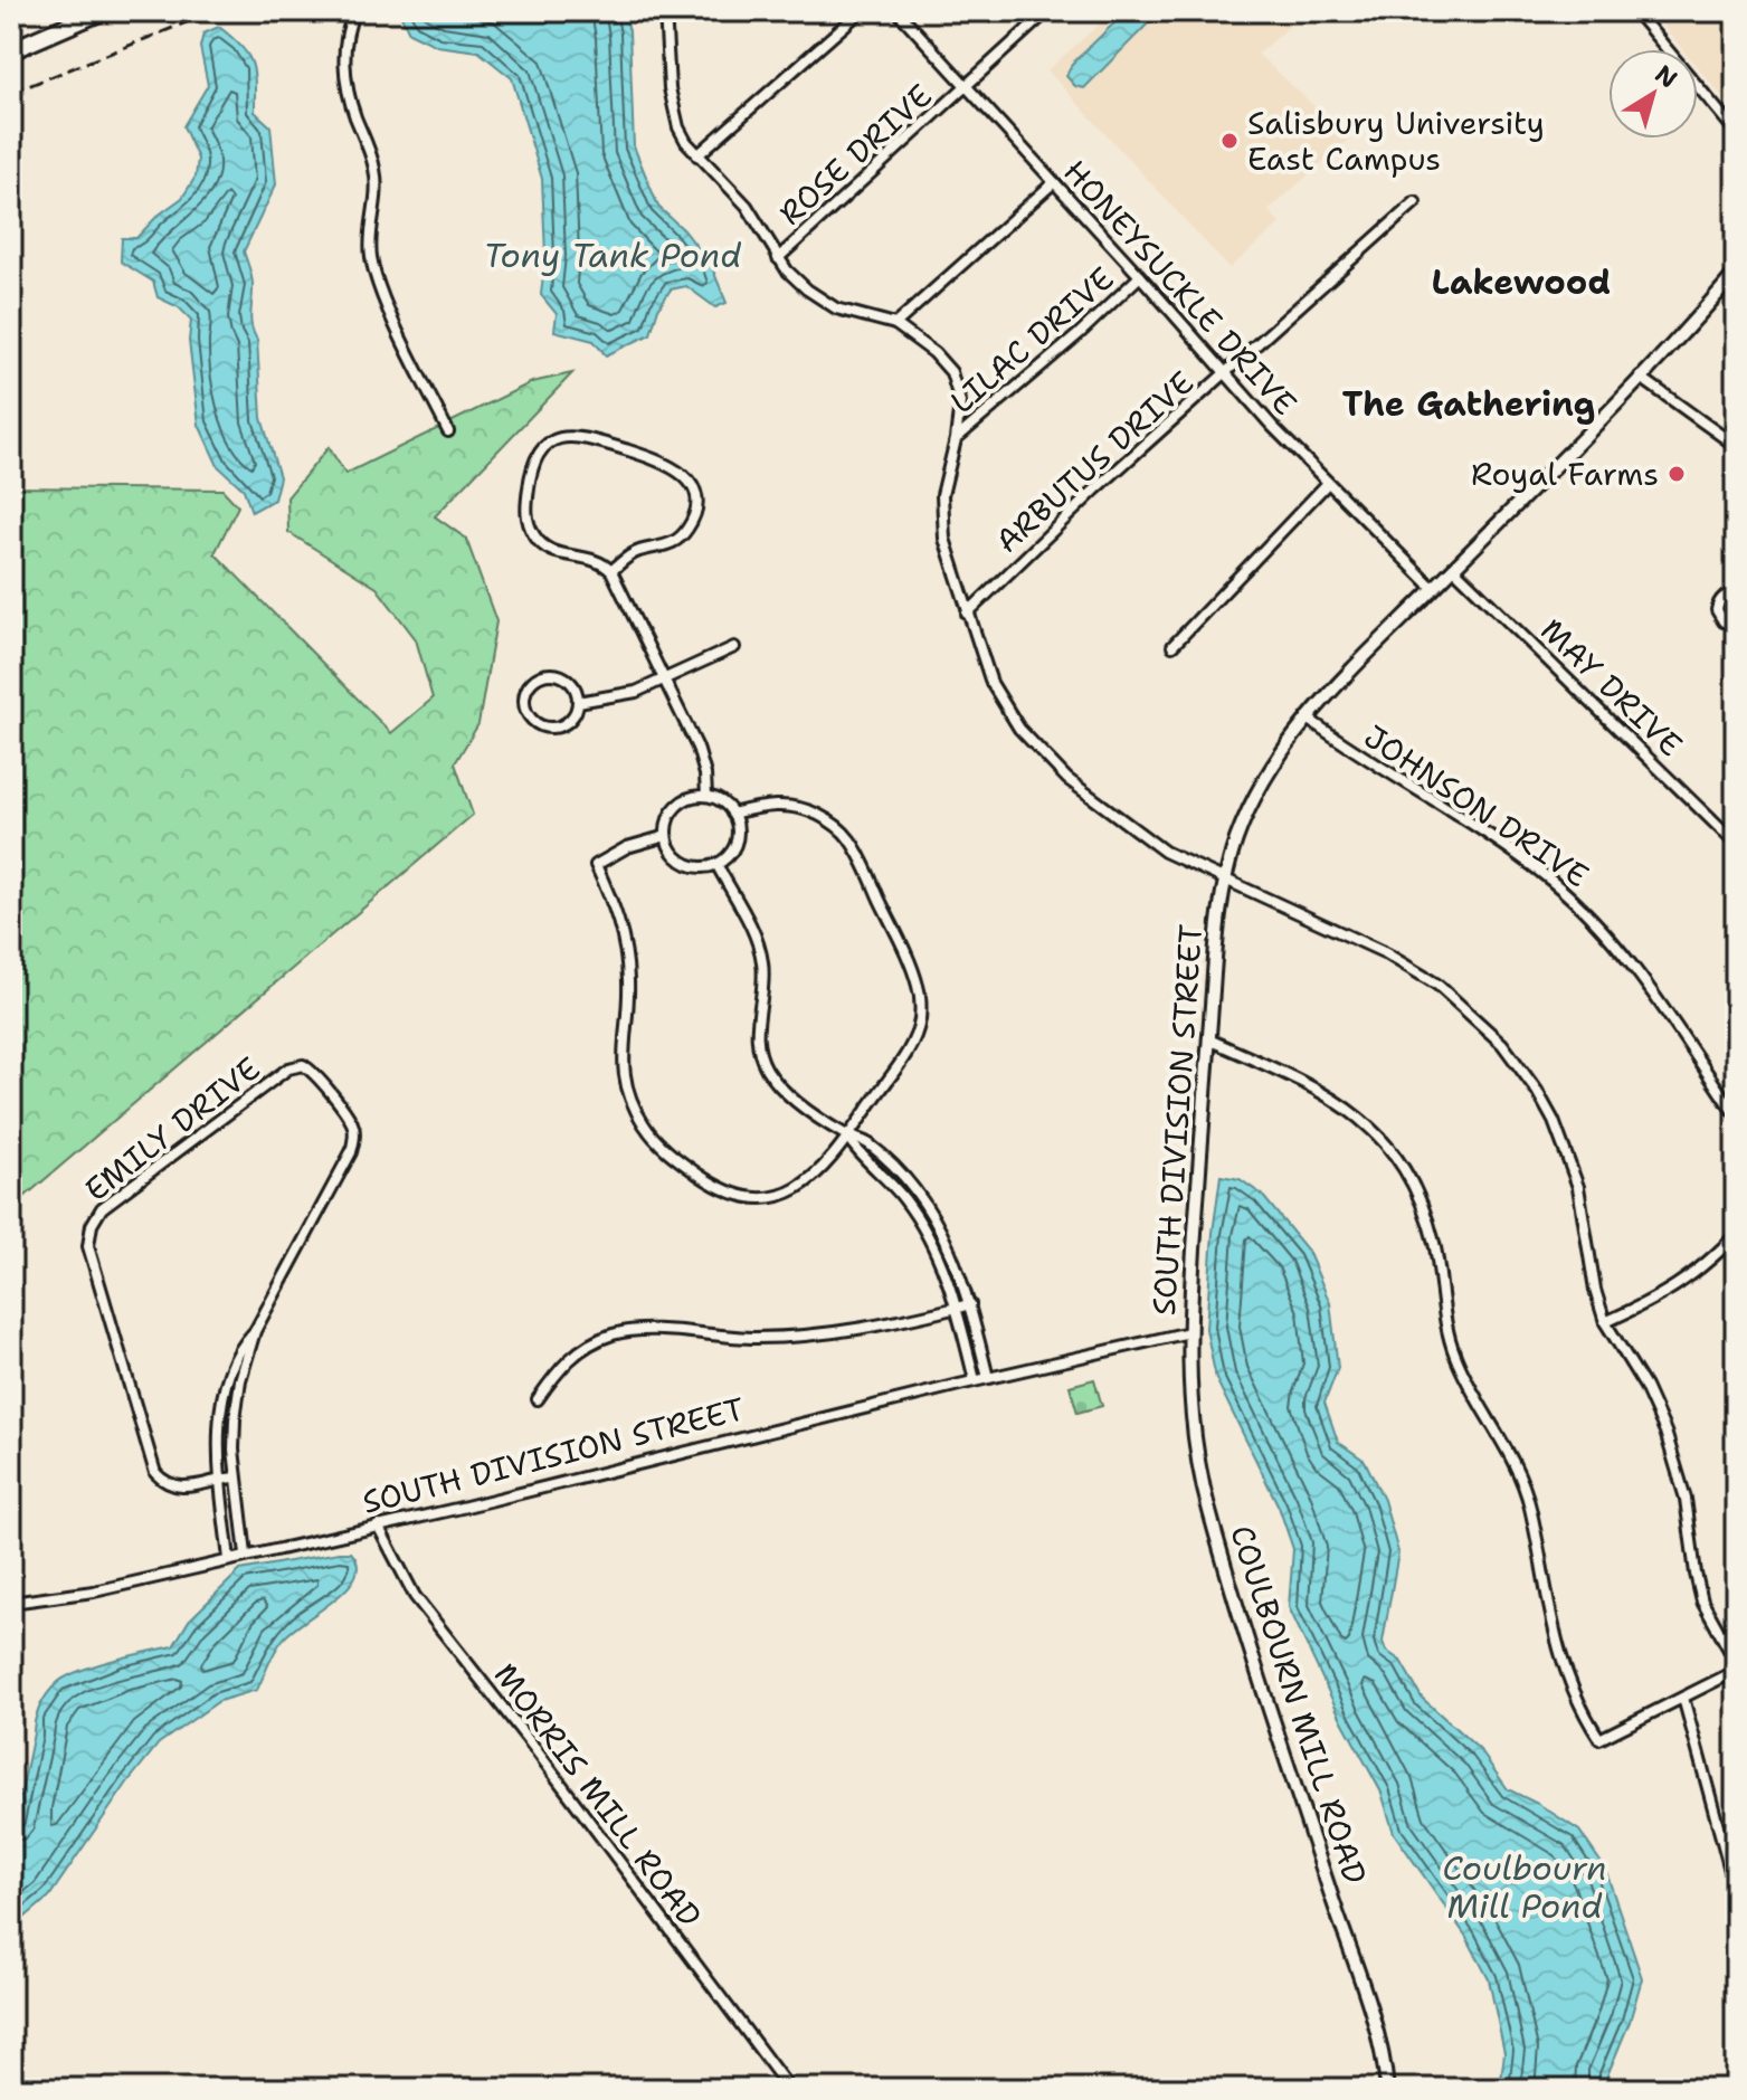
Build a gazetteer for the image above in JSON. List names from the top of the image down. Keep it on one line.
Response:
{"streets":{"street":["ROSE DRIVE","HONEYSUCKLE DRIVE","LILAC DRIVE","ARBUTUS DRIVE","MAY DRIVE","JOHNSON DRIVE","SOUTH DIVISION STREET","EMILY DRIVE","COULBOURN MILL ROAD","MORRIS MILL ROAD"]},"crossings":[["ROSE DRIVE","HONEYSUCKLE DRIVE"],["HONEYSUCKLE DRIVE","LILAC DRIVE"],["HONEYSUCKLE DRIVE","ARBUTUS DRIVE"],["HONEYSUCKLE DRIVE","SOUTH DIVISION STREET"],["MAY DRIVE","SOUTH DIVISION STREET"],["JOHNSON DRIVE","SOUTH DIVISION STREET"],["SOUTH DIVISION STREET","EMILY DRIVE"],["SOUTH DIVISION STREET","COULBOURN MILL ROAD"],["SOUTH DIVISION STREET","MORRIS MILL ROAD"]],"districts":["Lakewood","The Gathering"],"water":["Tony Tank Pond","Coulbourn Mill Pond"],"places":["Salisbury University East Campus","Royal Farms"],"north":"top right"}
